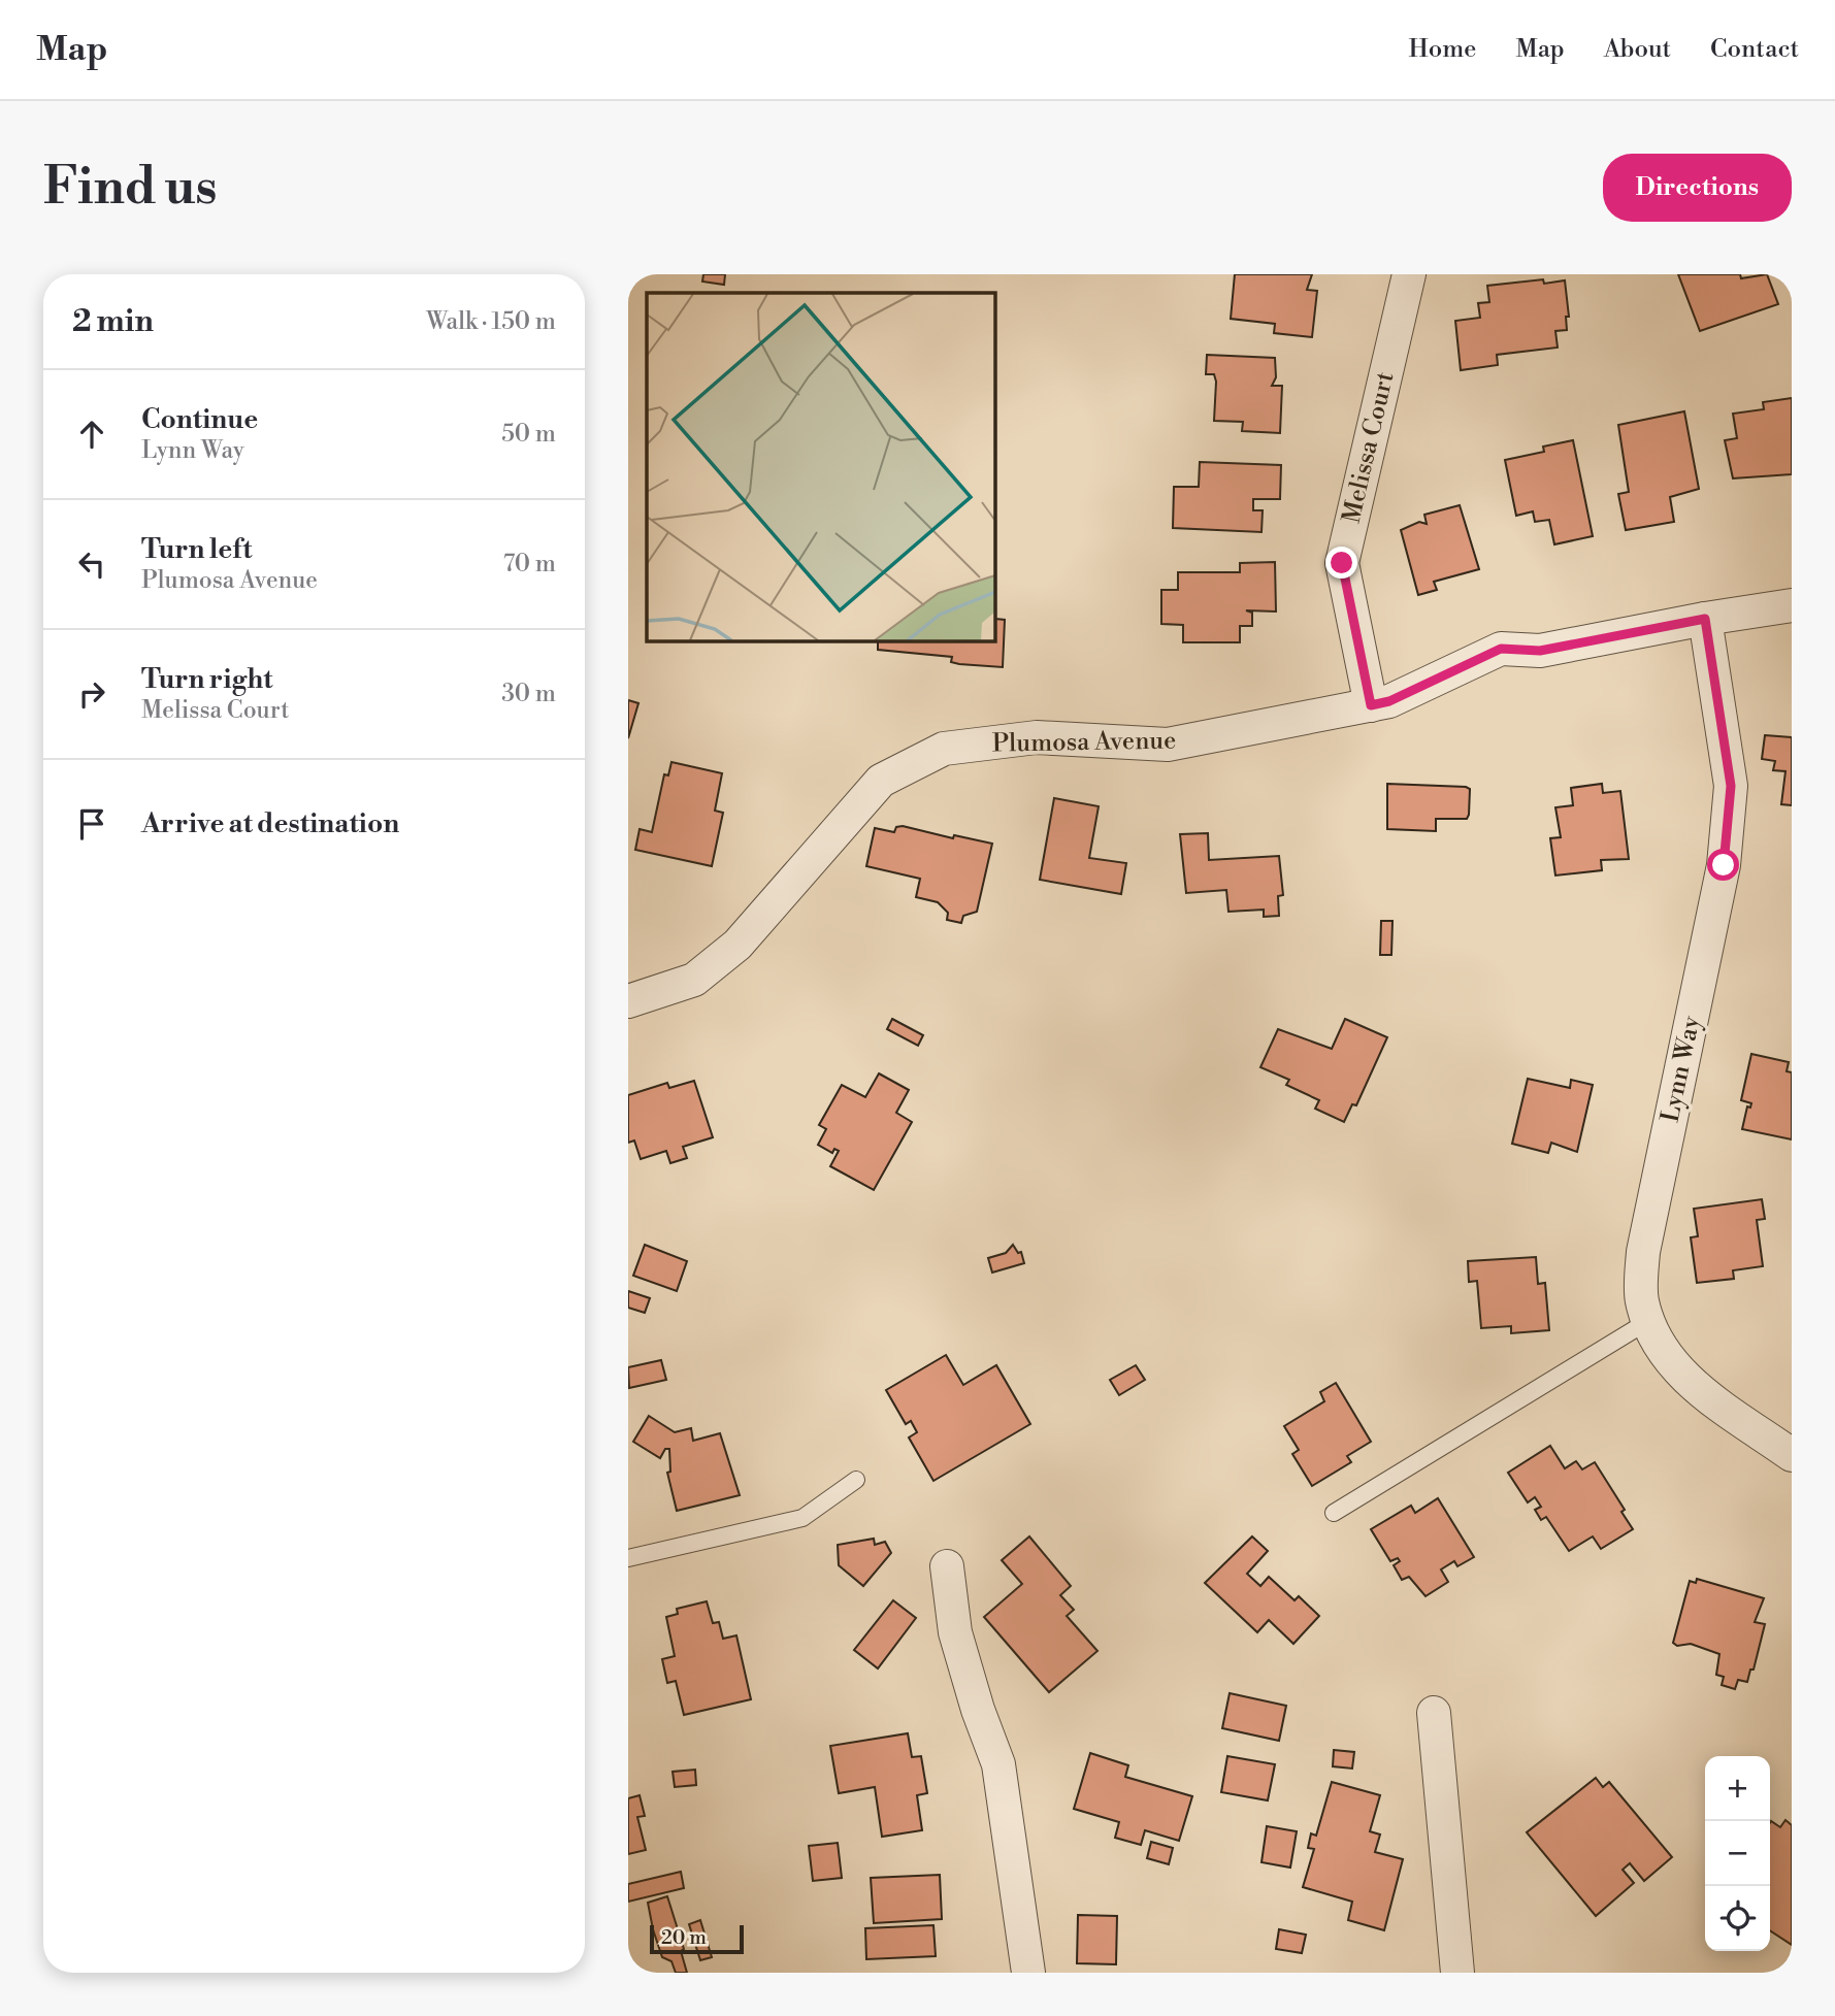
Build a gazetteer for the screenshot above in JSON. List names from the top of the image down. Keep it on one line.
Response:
{"streets":{"street":["Melissa Court","Plumosa Avenue","Lynn Way"]},"crossings":[["Melissa Court","Plumosa Avenue"],["Plumosa Avenue","Lynn Way"]],"scale_bar":"20 m","page":{"header":"Map","nav":["Home","Map","About","Contact"],"buttons":"Directions","title":"Find us","heading":["2 min","Walk · 150 m"],"list":[["Continue","Lynn Way","50 m"],["Turn left","Plumosa Avenue","70 m"],["Turn right","Melissa Court","30 m"],"Arrive at destination"],"map_buttons":["+","−"],"scale":"20 m"}}
